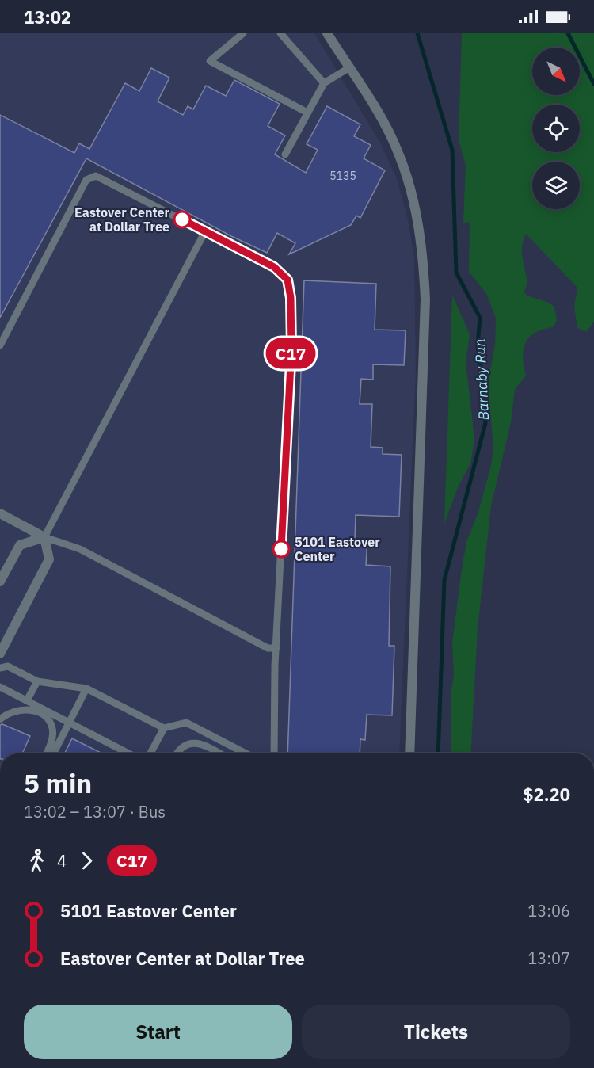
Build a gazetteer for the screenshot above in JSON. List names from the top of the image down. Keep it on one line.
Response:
{"water":["Barnaby Run"],"places":["Eastover Center at Dollar Tree","5101 Eastover Center"],"lines":["bus line C17"],"house_numbers":["5135"],"north":"bottom right","page":{"status":"13:02","on_map":"C17","heading":["5 min","13:02 – 13:07 · Bus","$2.20"],"legs":["4","C17"],"list":[{"name":"5101 Eastover Center","value":"13:06"},{"name":"Eastover Center at Dollar Tree","value":"13:07"}],"buttons":["Start","Tickets"]}}
